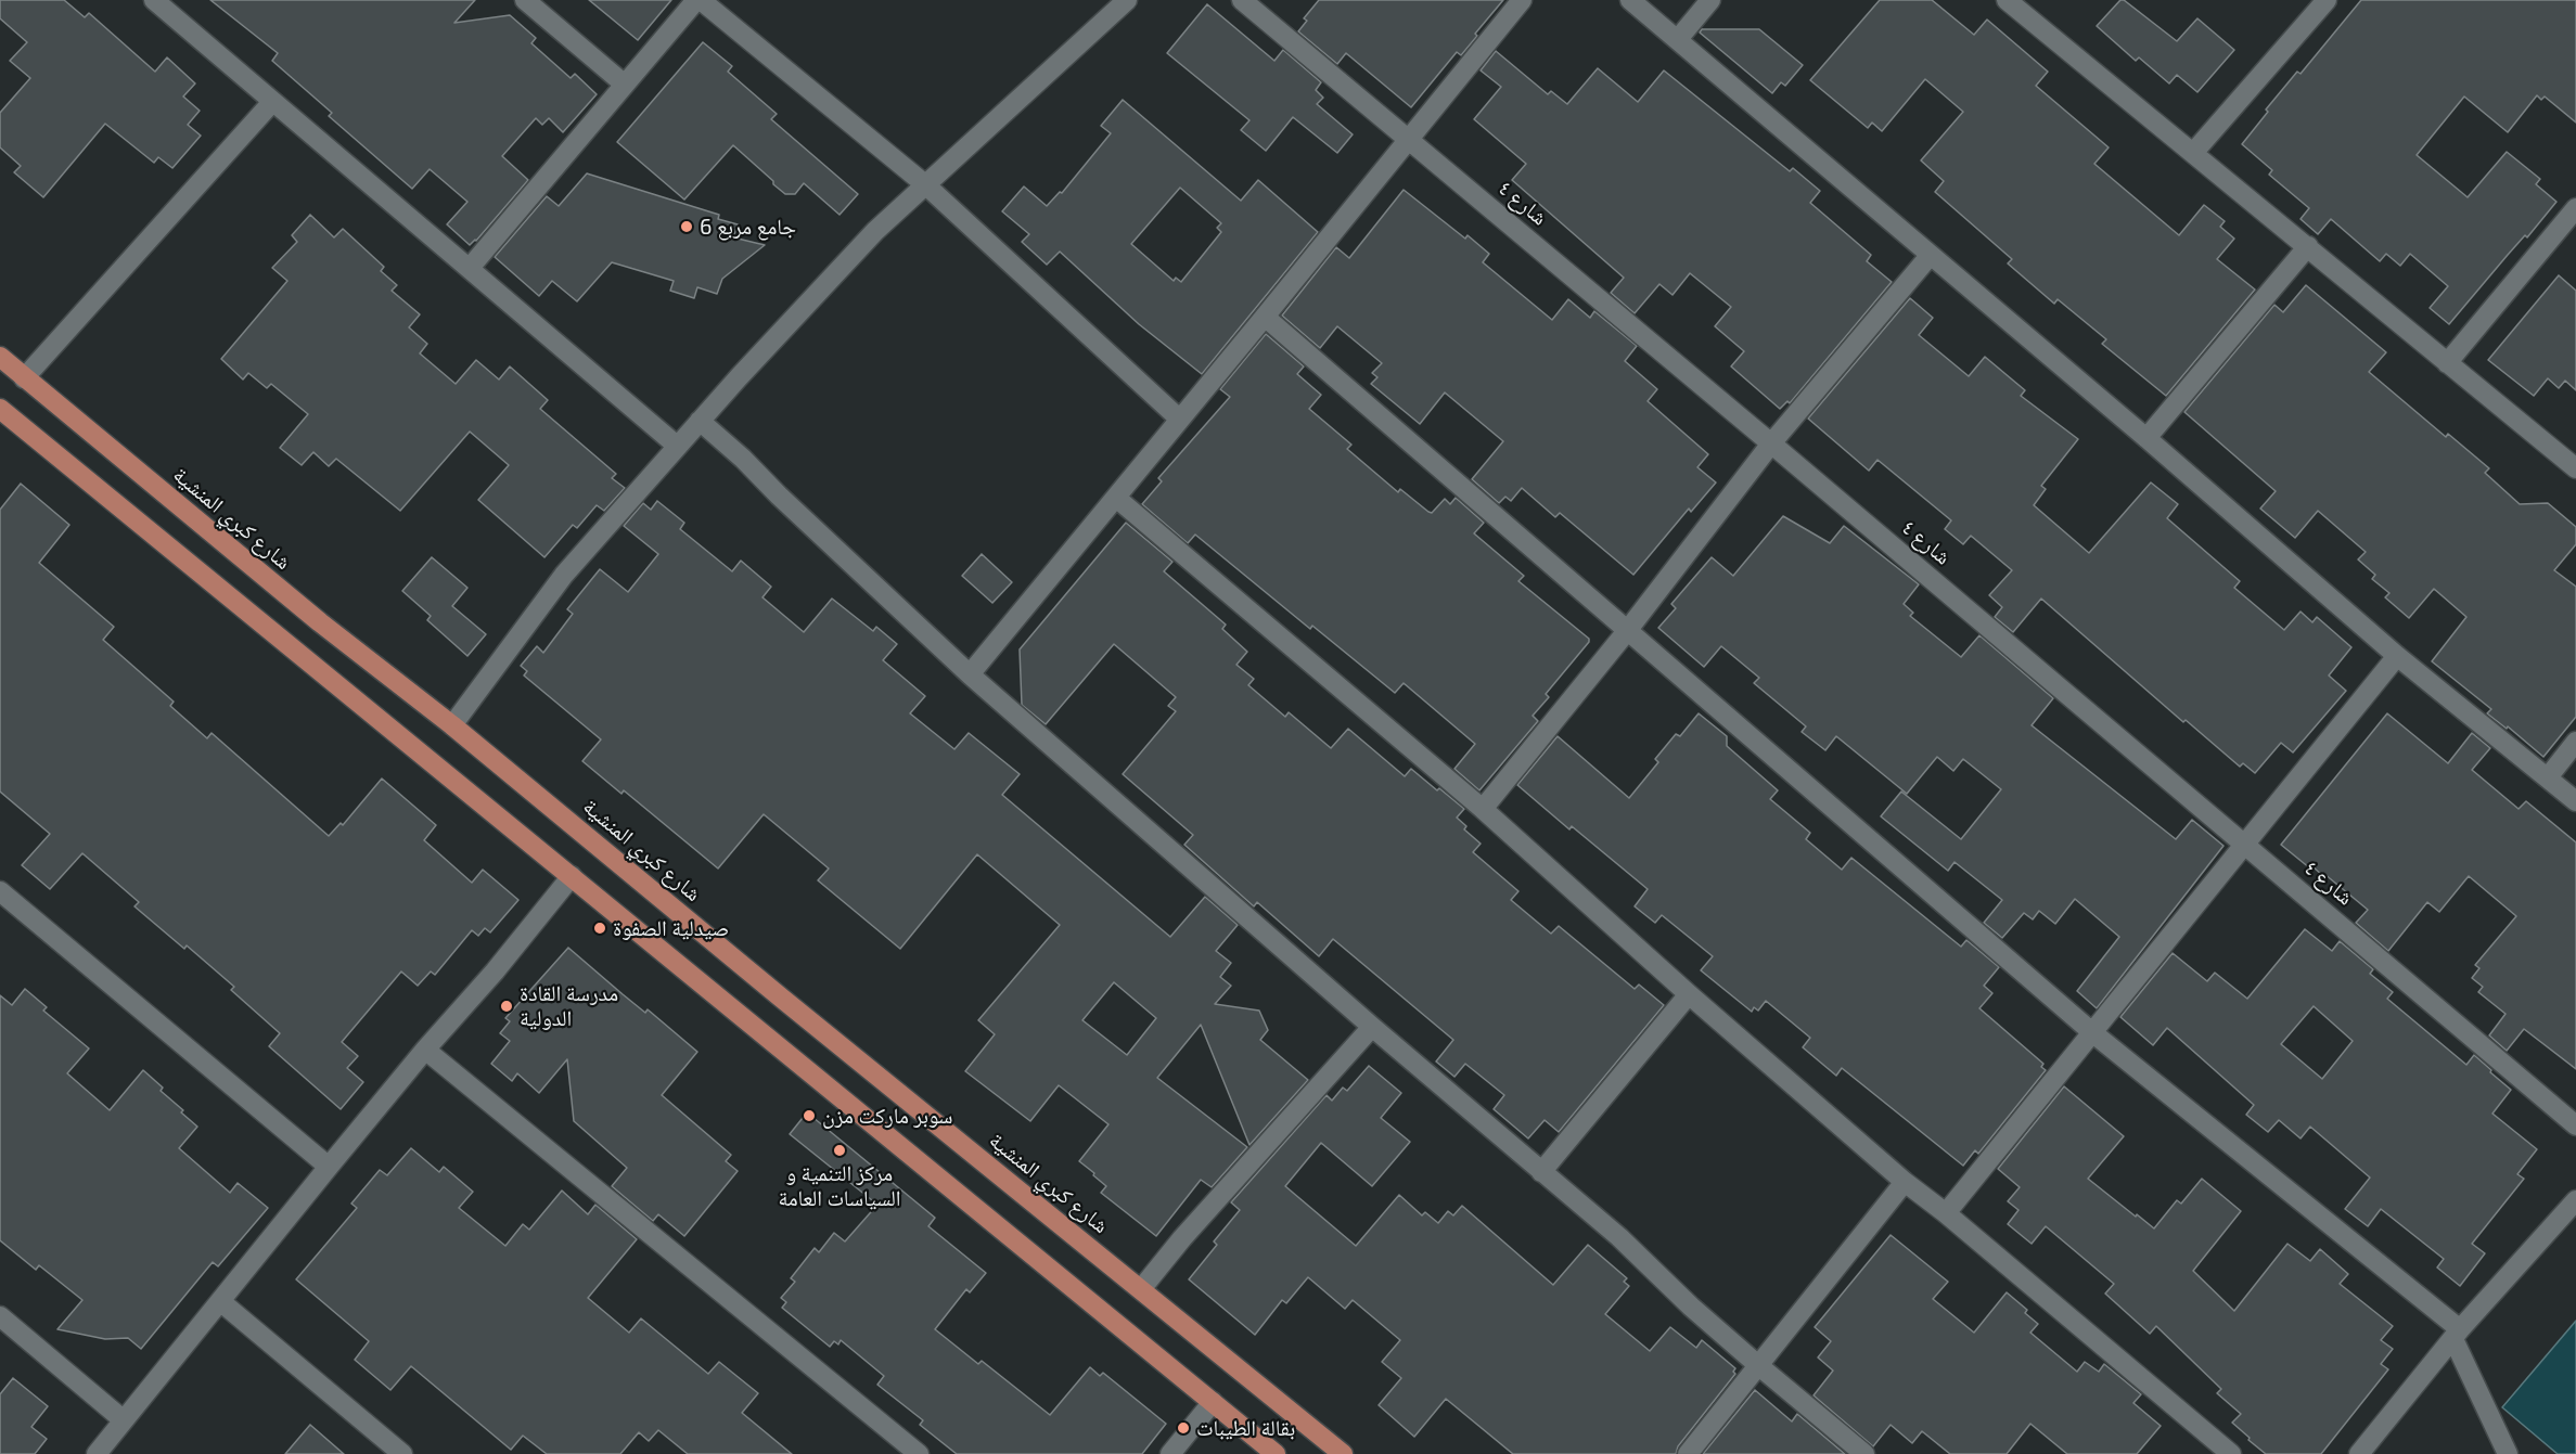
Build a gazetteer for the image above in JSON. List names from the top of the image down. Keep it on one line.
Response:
{"streets":{"main road":["شارع كبري المنشية"],"street":["شارع ٤"]},"places":["جامع مربع 6","صيدلية الصفوة","مدرسة القادة الدولية","سوبر ماركت مزن","مركز التنمية و السياسات العامة","بقالة الطيبات"]}
